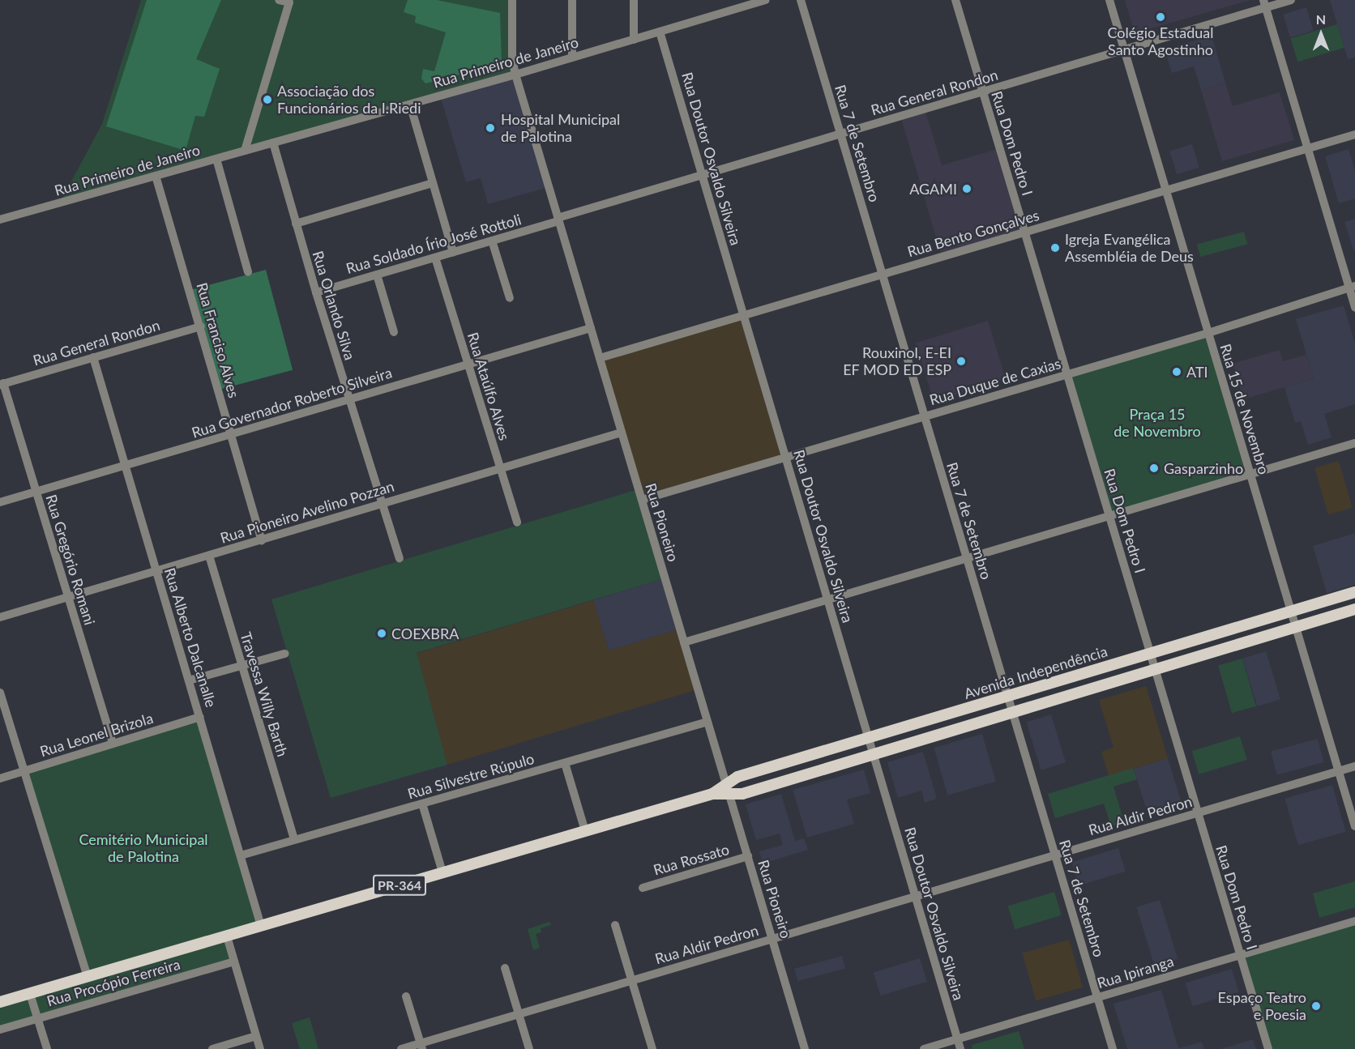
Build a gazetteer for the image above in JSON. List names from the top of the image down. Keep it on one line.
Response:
{"streets":{"main road":["Avenida Independência","PR-364"],"street":["Rua Primeiro de Janeiro","Rua General Rondon","Rua 7 de Setembro","Rua Dom Pedro I","Rua Doutor Osvaldo Silveira","Rua Bento Gonçalves","Rua Soldado Írio José Rottoli","Rua Orlando Silva","Rua Franciso Alves","Rua Duque de Caxias","Rua Ataúlfo Alves","Rua Governador Roberto Silveira","Rua 15 de Novembro","Rua Pioneiro Avelino Pozzan","Rua Pioneiro","Rua Gregório Romani","Rua Alberto Dalcanalle","Travessa Willy Barth","Rua Leonel Brizola","Rua Silvestre Rúpulo","Rua Aldir Pedron","Rua Rossato","Rua Ipiranga","Rua Procópio Ferreira"]},"crossings":[["Rua Primeiro de Janeiro","Rua Doutor Osvaldo Silveira"],["Rua Primeiro de Janeiro","Rua Orlando Silva"],["Rua Primeiro de Janeiro","Rua Franciso Alves"],["Rua Primeiro de Janeiro","Rua Pioneiro"],["Rua General Rondon","Rua 7 de Setembro"],["Rua General Rondon","Rua Dom Pedro I"],["Rua General Rondon","Rua Doutor Osvaldo Silveira"],["Rua General Rondon","Rua Soldado Írio José Rottoli"],["Rua General Rondon","Rua Franciso Alves"],["Rua General Rondon","Rua 15 de Novembro"],["Rua General Rondon","Rua Pioneiro"],["Rua General Rondon","Rua Gregório Romani"],["Rua General Rondon","Rua Alberto Dalcanalle"],["Rua 7 de Setembro","Rua Bento Gonçalves"],["Rua 7 de Setembro","Rua Duque de Caxias"],["Rua 7 de Setembro","Avenida Independência"],["Rua 7 de Setembro","Rua Aldir Pedron"],["Rua 7 de Setembro","Rua Ipiranga"],["Rua Dom Pedro I","Rua Bento Gonçalves"],["Rua Dom Pedro I","Rua Duque de Caxias"],["Rua Dom Pedro I","Avenida Independência"],["Rua Dom Pedro I","Rua Aldir Pedron"],["Rua Dom Pedro I","Rua Ipiranga"],["Rua Doutor Osvaldo Silveira","Rua Bento Gonçalves"],["Rua Doutor Osvaldo Silveira","Rua Duque de Caxias"],["Rua Doutor Osvaldo Silveira","Avenida Independência"],["Rua Doutor Osvaldo Silveira","Rua Aldir Pedron"],["Rua Doutor Osvaldo Silveira","Rua Ipiranga"],["Rua Bento Gonçalves","Rua 15 de Novembro"],["Rua Bento Gonçalves","Rua Pioneiro"],["Rua Soldado Írio José Rottoli","Rua Orlando Silva"],["Rua Soldado Írio José Rottoli","Rua Ataúlfo Alves"],["Rua Soldado Írio José Rottoli","Rua Pioneiro"],["Rua Orlando Silva","Rua Governador Roberto Silveira"],["Rua Orlando Silva","Rua Pioneiro Avelino Pozzan"],["Rua Franciso Alves","Rua Governador Roberto Silveira"],["Rua Franciso Alves","Rua Pioneiro Avelino Pozzan"],["Rua Duque de Caxias","Rua 15 de Novembro"],["Rua Duque de Caxias","Rua Pioneiro"],["Rua Ataúlfo Alves","Rua Governador Roberto Silveira"],["Rua Ataúlfo Alves","Rua Pioneiro Avelino Pozzan"],["Rua Governador Roberto Silveira","Rua Pioneiro"],["Rua Governador Roberto Silveira","Rua Gregório Romani"],["Rua Governador Roberto Silveira","Rua Alberto Dalcanalle"],["Rua 15 de Novembro","Avenida Independência"],["Rua 15 de Novembro","Rua Aldir Pedron"],["Rua Pioneiro Avelino Pozzan","Rua Pioneiro"],["Rua Pioneiro Avelino Pozzan","Rua Gregório Romani"],["Rua Pioneiro Avelino Pozzan","Rua Alberto Dalcanalle"],["Rua Pioneiro Avelino Pozzan","Travessa Willy Barth"],["Rua Pioneiro","Avenida Independência"],["Rua Pioneiro","Rua Silvestre Rúpulo"],["Rua Pioneiro","Rua Aldir Pedron"],["Rua Pioneiro","Rua Rossato"],["Rua Pioneiro","PR-364"],["Rua Gregório Romani","Rua Leonel Brizola"],["Rua Alberto Dalcanalle","Rua Leonel Brizola"],["Rua Alberto Dalcanalle","Rua Silvestre Rúpulo"],["Rua Alberto Dalcanalle","PR-364"],["Avenida Independência","PR-364"],["Travessa Willy Barth","Rua Silvestre Rúpulo"]],"parks":["Praça 15 de Novembro","Cemitério Municipal de Palotina"],"places":["Colégio Estadual Santo Agostinho","Associação dos Funcionários da I.Riedi","Hospital Municipal de Palotina","AGAMI","Igreja Evangélica Assembléia de Deus","Rouxinol, E-EI EF MOD ED ESP","ATI","Gasparzinho","COEXBRA","Espaço Teatro e Poesia"],"north":"top"}
